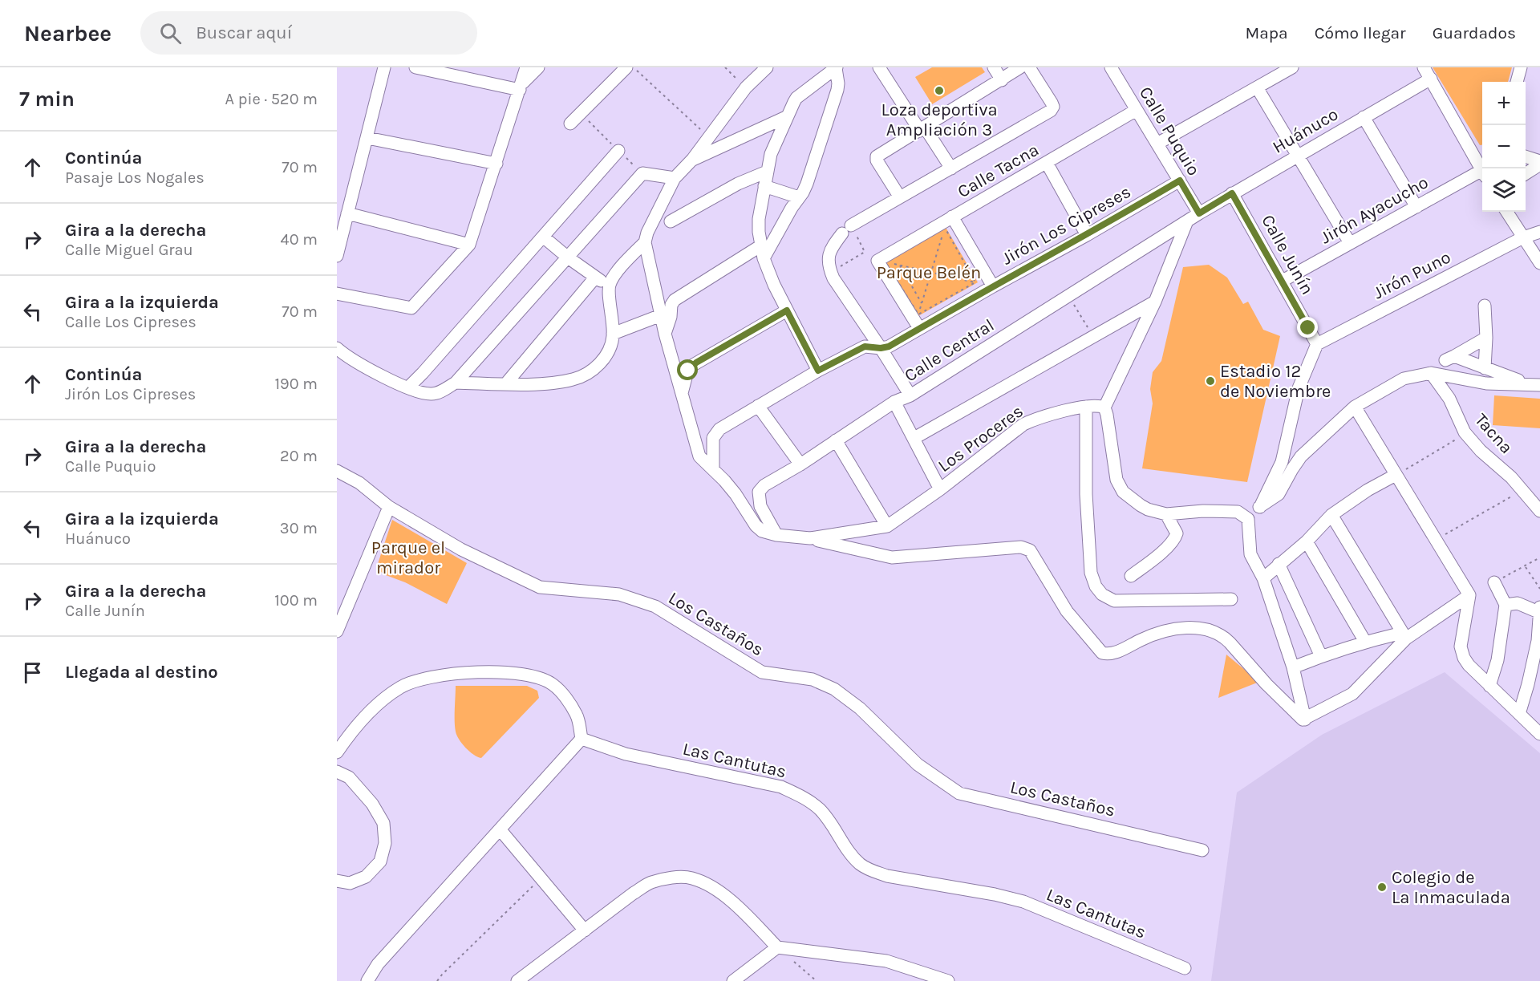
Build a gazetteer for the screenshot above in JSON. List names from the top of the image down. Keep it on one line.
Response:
{"streets":{"street":["Huánuco","Calle Puquio","Calle Tacna","Jirón Ayacucho","Jirón Los Cipreses","Calle Junín","Jirón Puno","Calle Central","Tacna","Los Proceres","Los Castaños","Las Cantutas"]},"crossings":[["Huánuco","Calle Puquio"],["Huánuco","Calle Junín"],["Huánuco","Calle Central"],["Calle Puquio","Calle Tacna"],["Calle Puquio","Jirón Los Cipreses"],["Calle Puquio","Calle Central"],["Jirón Ayacucho","Calle Junín"],["Jirón Los Cipreses","Los Proceres"],["Calle Junín","Jirón Puno"],["Calle Central","Los Proceres"]],"parks":["Parque Belén","Parque el mirador"],"places":["Loza deportiva Ampliación 3","Estadio 12 de Noviembre","Colegio de La Inmaculada"],"page":{"header":"Nearbee","search":"Buscar aquí","nav":["Mapa","Cómo llegar","Guardados"],"heading":["7 min","A pie · 520 m"],"map_buttons":["+","−"],"list":[["Continúa","Pasaje Los Nogales","70 m"],["Gira a la derecha","Calle Miguel Grau","40 m"],["Gira a la izquierda","Calle Los Cipreses","70 m"],["Continúa","Jirón Los Cipreses","190 m"],["Gira a la derecha","Calle Puquio","20 m"],["Gira a la izquierda","Huánuco","30 m"],["Gira a la derecha","Calle Junín","100 m"],"Llegada al destino"]}}
